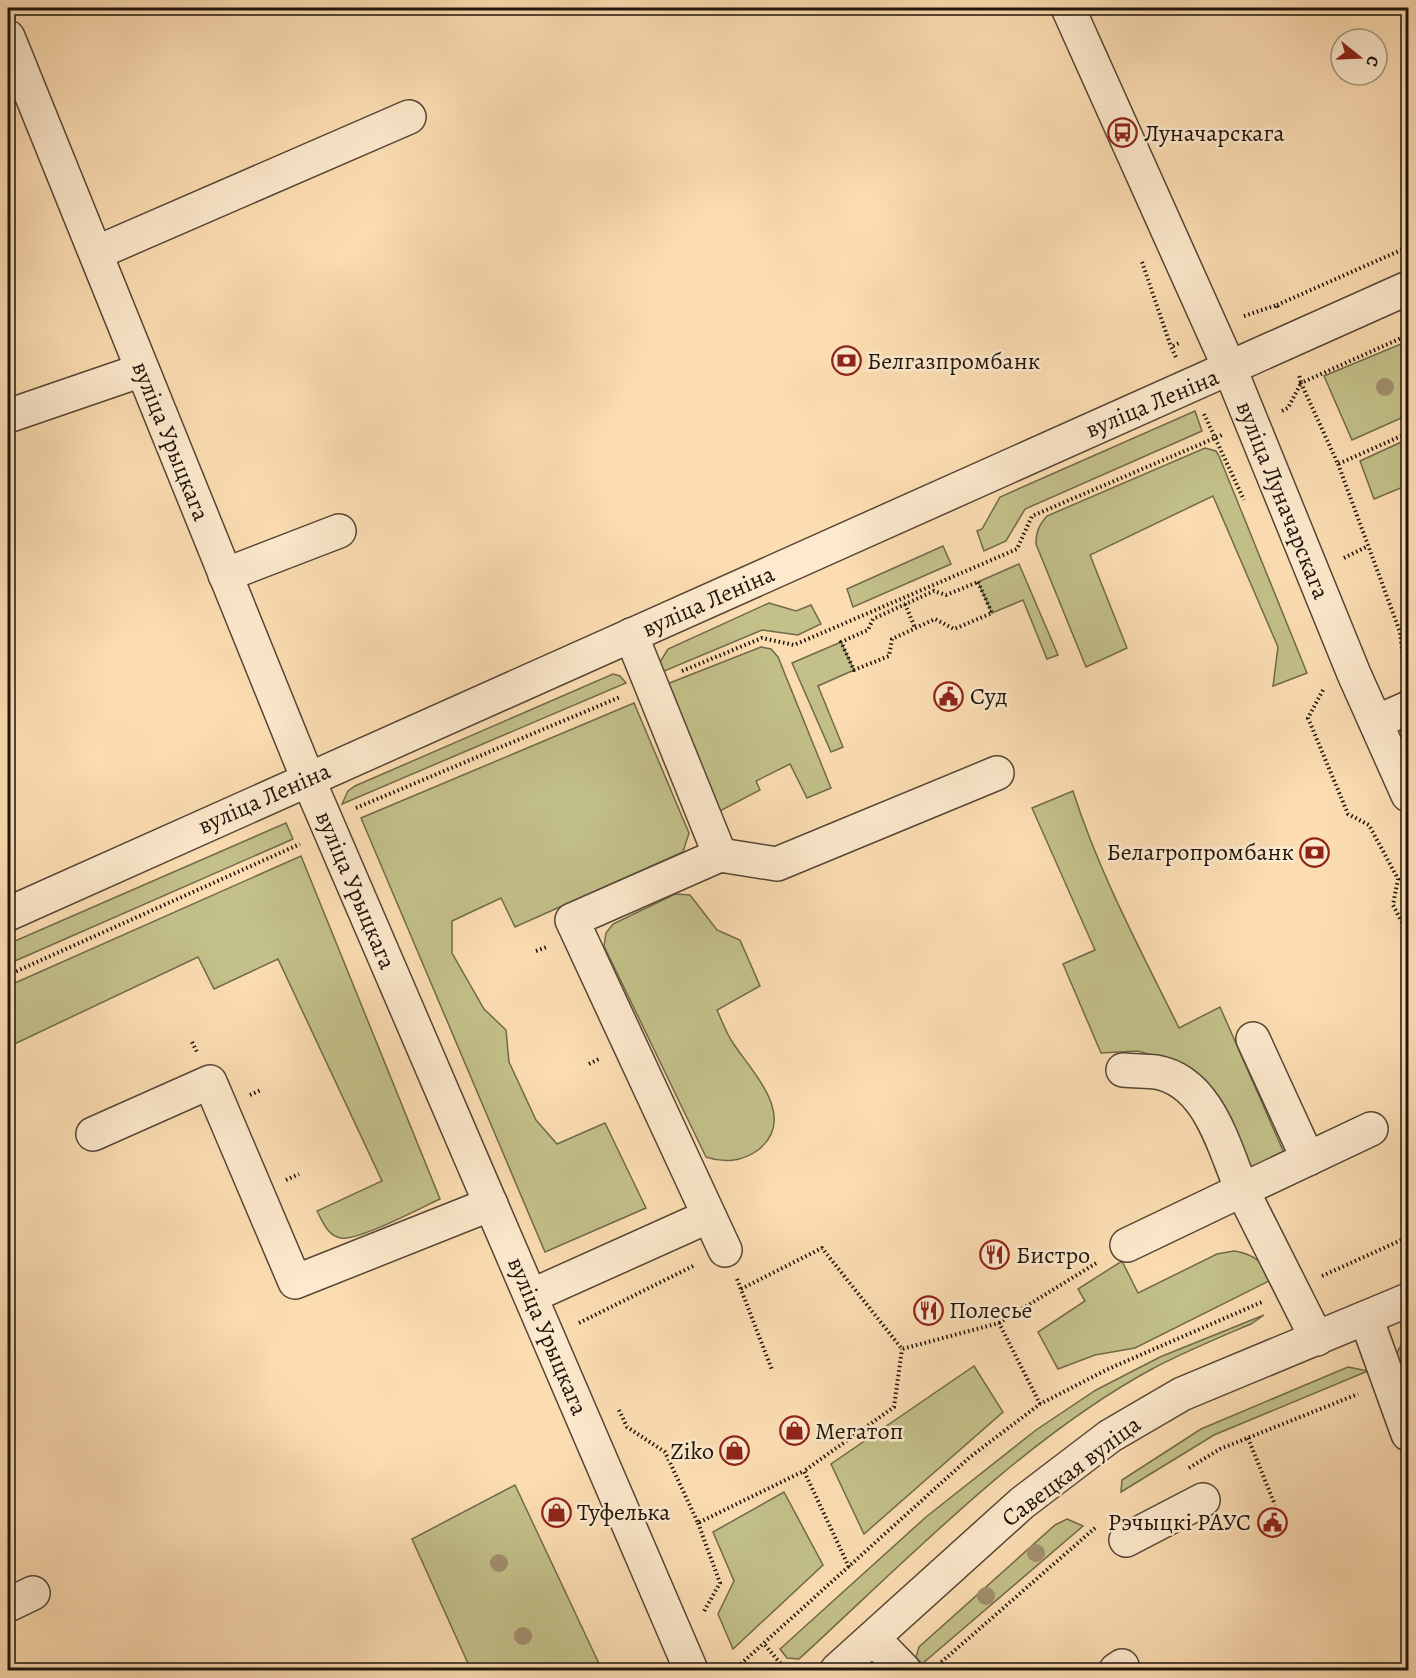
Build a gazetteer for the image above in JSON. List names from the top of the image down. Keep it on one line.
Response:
{"streets":{"street":["вуліца Леніна","вуліца Урыцкага","вуліца Луначарскага","Савецкая вуліца"]},"crossings":[["вуліца Леніна","вуліца Урыцкага"],["вуліца Леніна","вуліца Луначарскага"]],"places":{"bus stop":["Луначарскага"],"bank":["Белгазпромбанк","Белагропромбанк"],"public building":["Суд","Рэчыцкі РАУС"],"restaurant":["Бистро","Полесье"],"shop":["Мегатоп","Ziko","Туфелька"]},"north":"right"}
